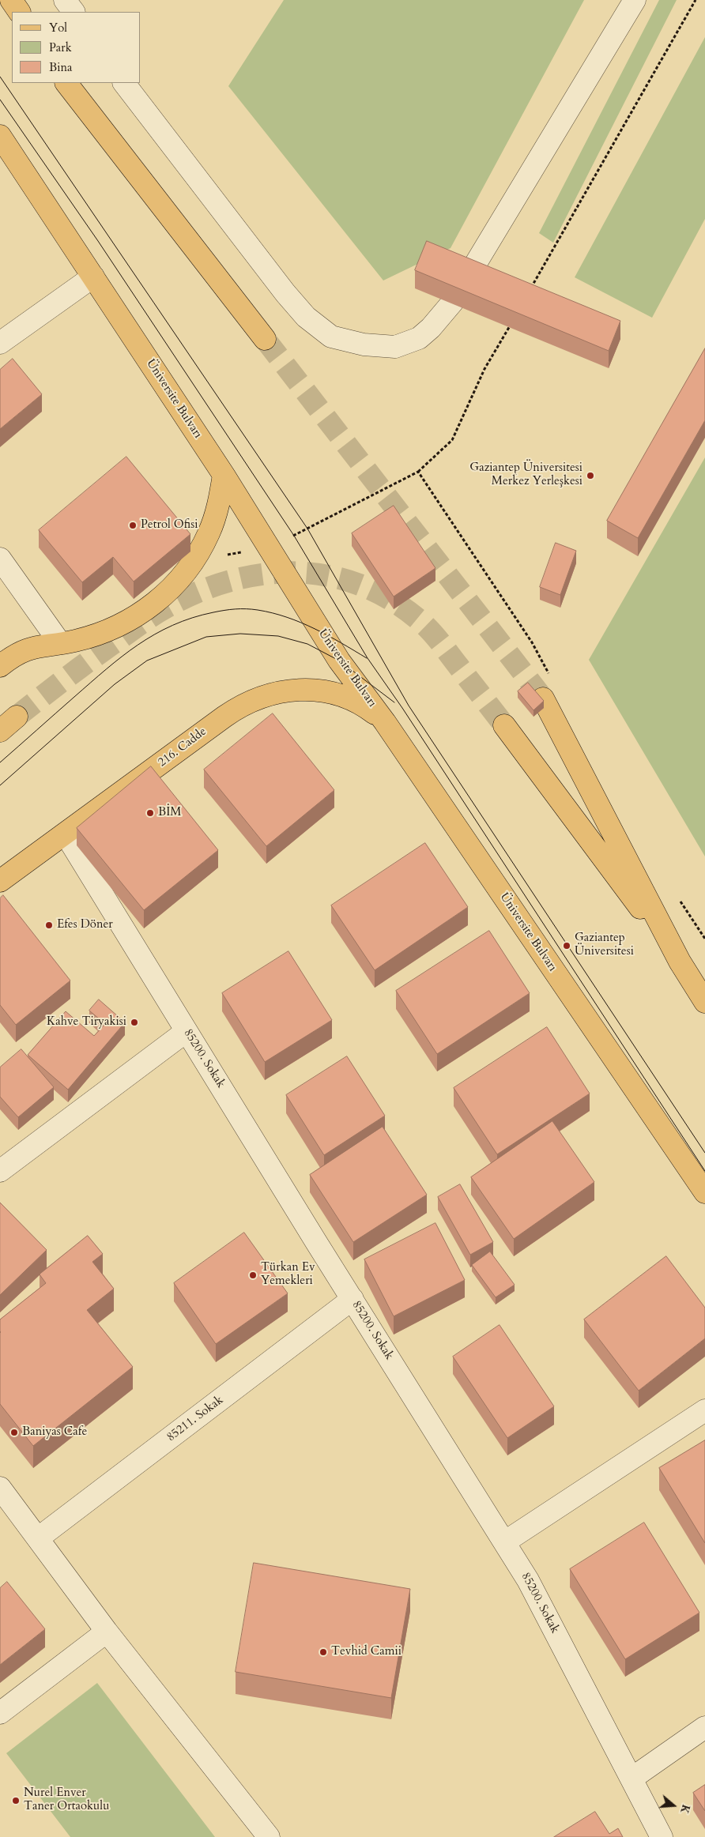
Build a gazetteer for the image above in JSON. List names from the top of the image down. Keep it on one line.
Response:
{"streets":{"main road":["Üniversite Bulvarı","216. Cadde"],"street":["85200. Sokak","85211. Sokak"]},"crossings":[["Üniversite Bulvarı","216. Cadde"],["216. Cadde","85200. Sokak"],["85200. Sokak","85211. Sokak"]],"places":["Gaziantep Üniversitesi Merkez Yerleşkesi","Petrol Ofisi","BİM","Efes Döner","Gaziantep Üniversitesi","Kahve Tiryakisi","Türkan Ev Yemekleri","Baniyas Cafe","Tevhid Camii","Nurel Enver Taner Ortaokulu"],"legend":["Yol","Park","Bina"],"north":"right"}
